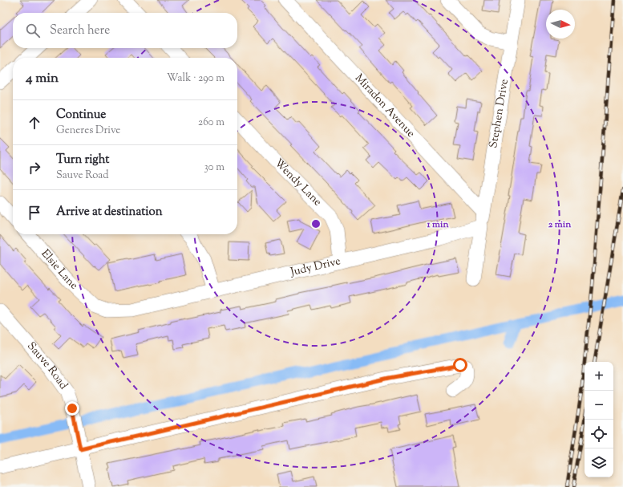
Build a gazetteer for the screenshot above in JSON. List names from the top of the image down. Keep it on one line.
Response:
{"streets":{"street":["Miradon Avenue","Stephen Drive","Wendy Lane","Judy Drive","Elsie Lane","Sauve Road"]},"crossings":[["Miradon Avenue","Stephen Drive"],["Stephen Drive","Judy Drive"],["Wendy Lane","Judy Drive"],["Judy Drive","Elsie Lane"]],"north":"right","page":{"search":"Search here","heading":["4 min","Walk · 290 m"],"list":[["Continue","Generes Drive","260 m"],["Turn right","Sauve Road","30 m"],"Arrive at destination"],"map_buttons":["+","−"]},"rings":["1 min","2 min"]}
